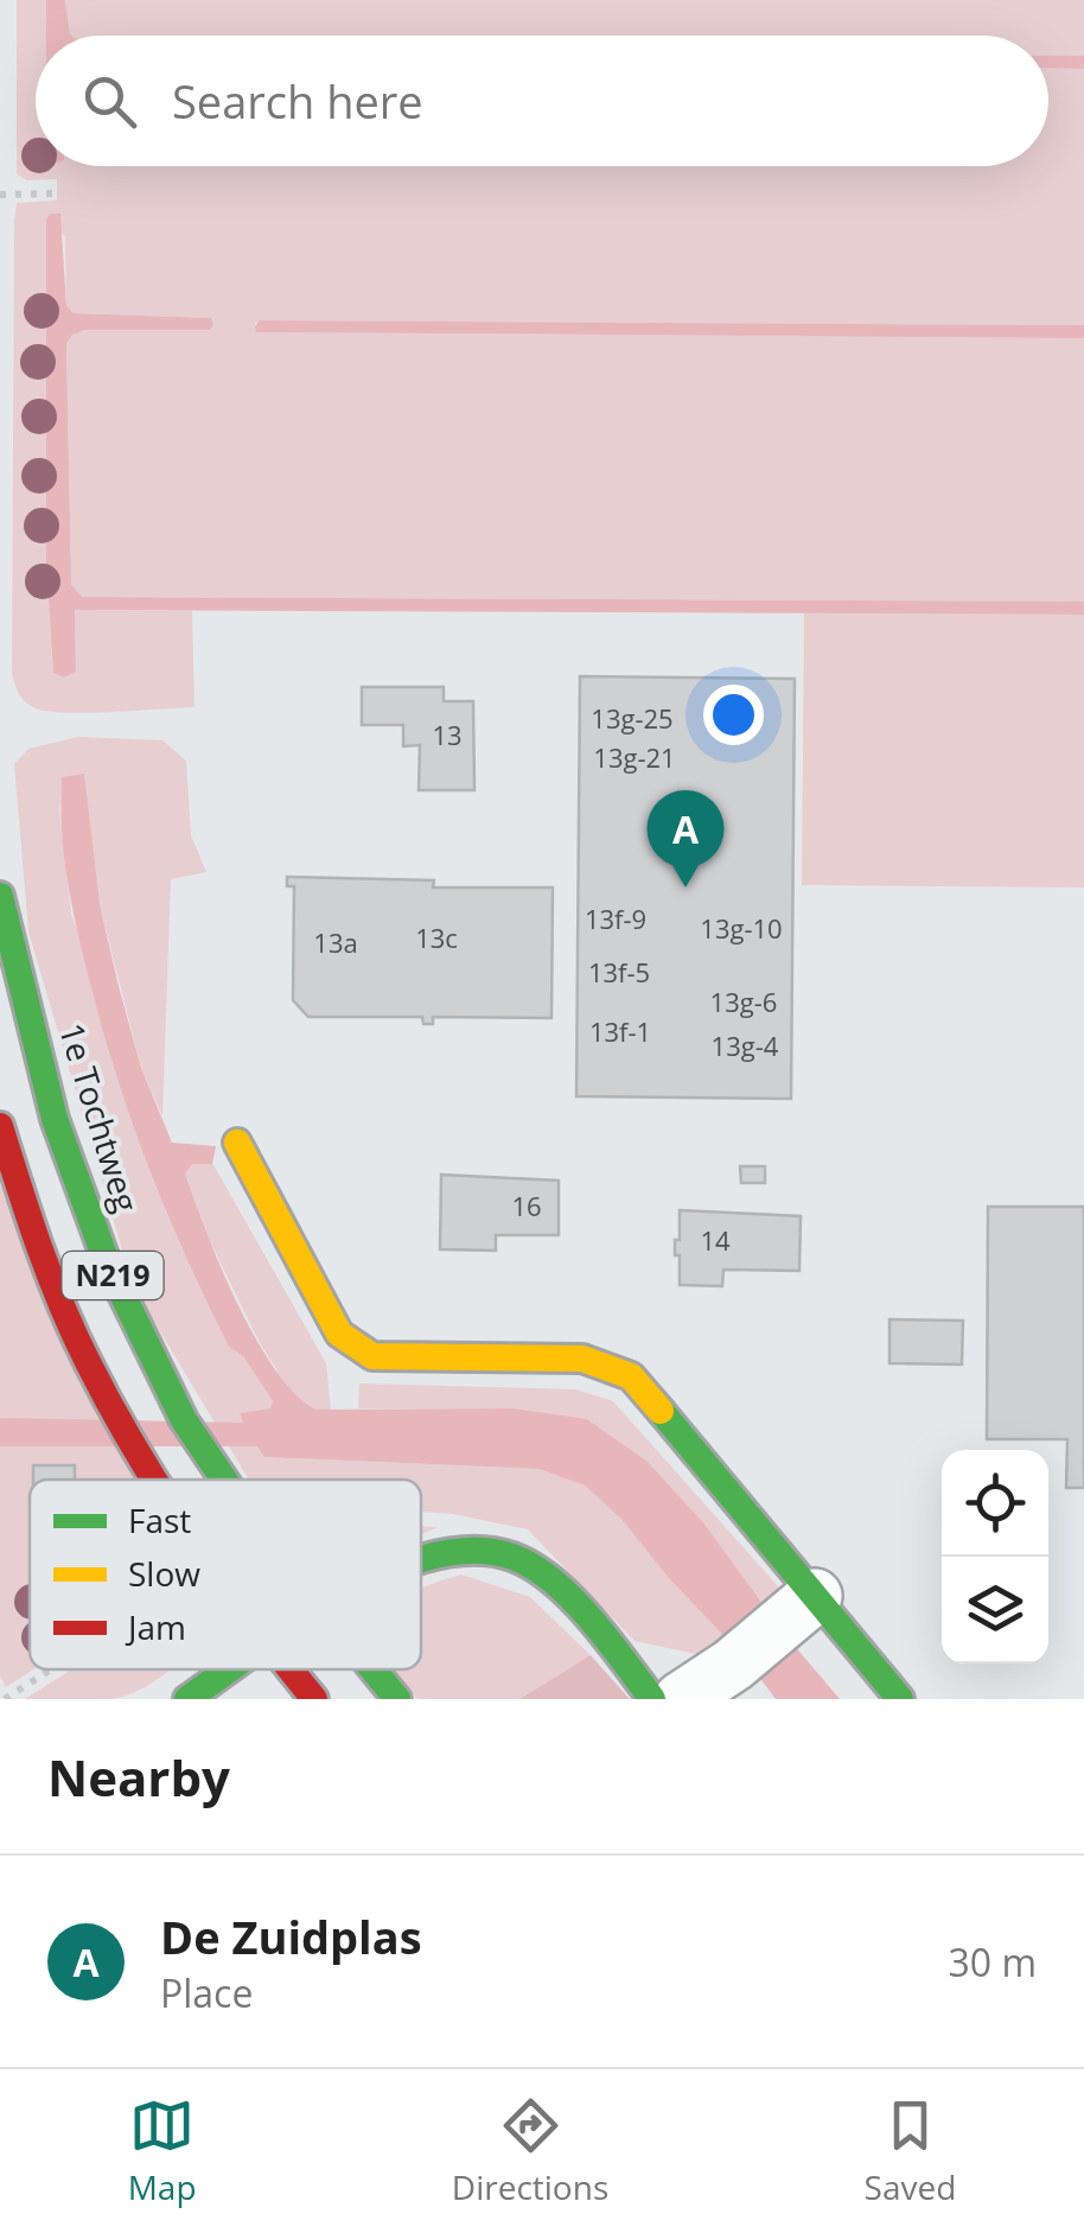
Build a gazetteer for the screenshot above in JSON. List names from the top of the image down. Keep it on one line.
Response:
{"streets":{"main road":["1e Tochtweg","N219"]},"house_numbers":["13g-25","13","13g-21","13f-9","13g-10","13c","13a","13f-5","13g-6","13f-1","13g-4","16","14"],"legend":["Fast","Slow","Jam"],"page":{"search":"Search here","pins":"A","heading":"Nearby","list":[{"mark":"A","name":"De Zuidplas","note":"Place","value":"30 m"}],"nav":["Map","Directions","Saved"]}}
